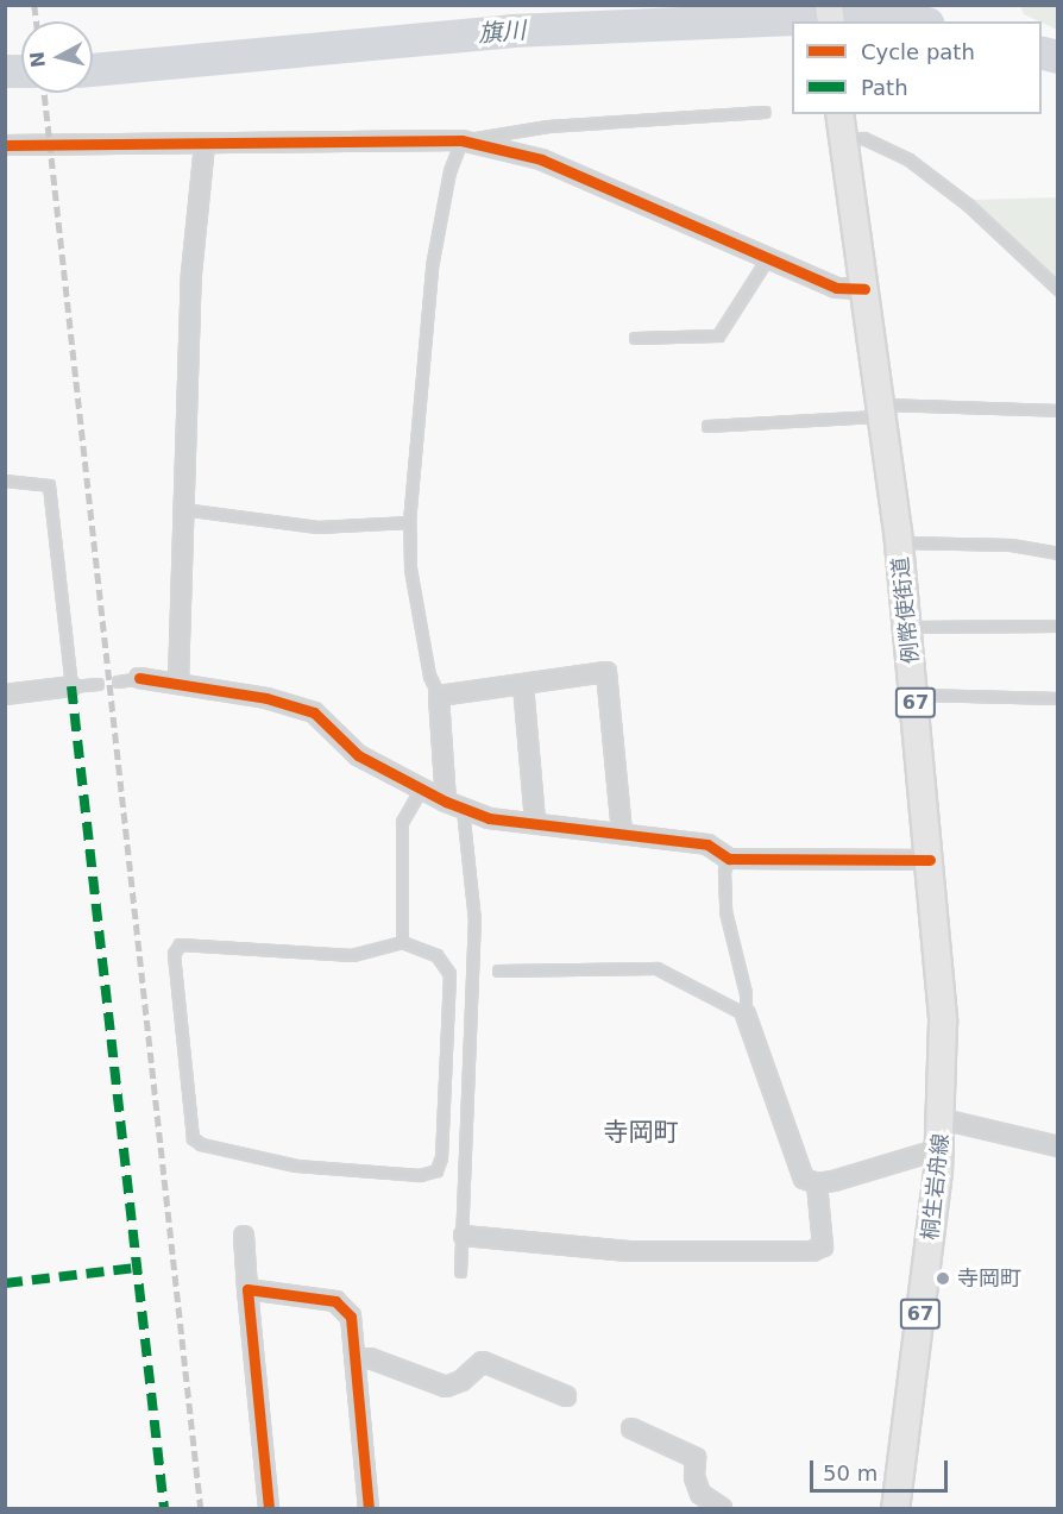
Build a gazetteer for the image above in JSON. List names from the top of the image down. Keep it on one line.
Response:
{"streets":{"main road":["例幣使街道","67","桐生岩舟線"]},"crossings":[["例幣使街道","桐生岩舟線"]],"districts":["寺岡町"],"water":["旗川"],"places":["寺岡町"],"legend":["Cycle path","Path"],"scale_bar":"50 m","north":"left"}
